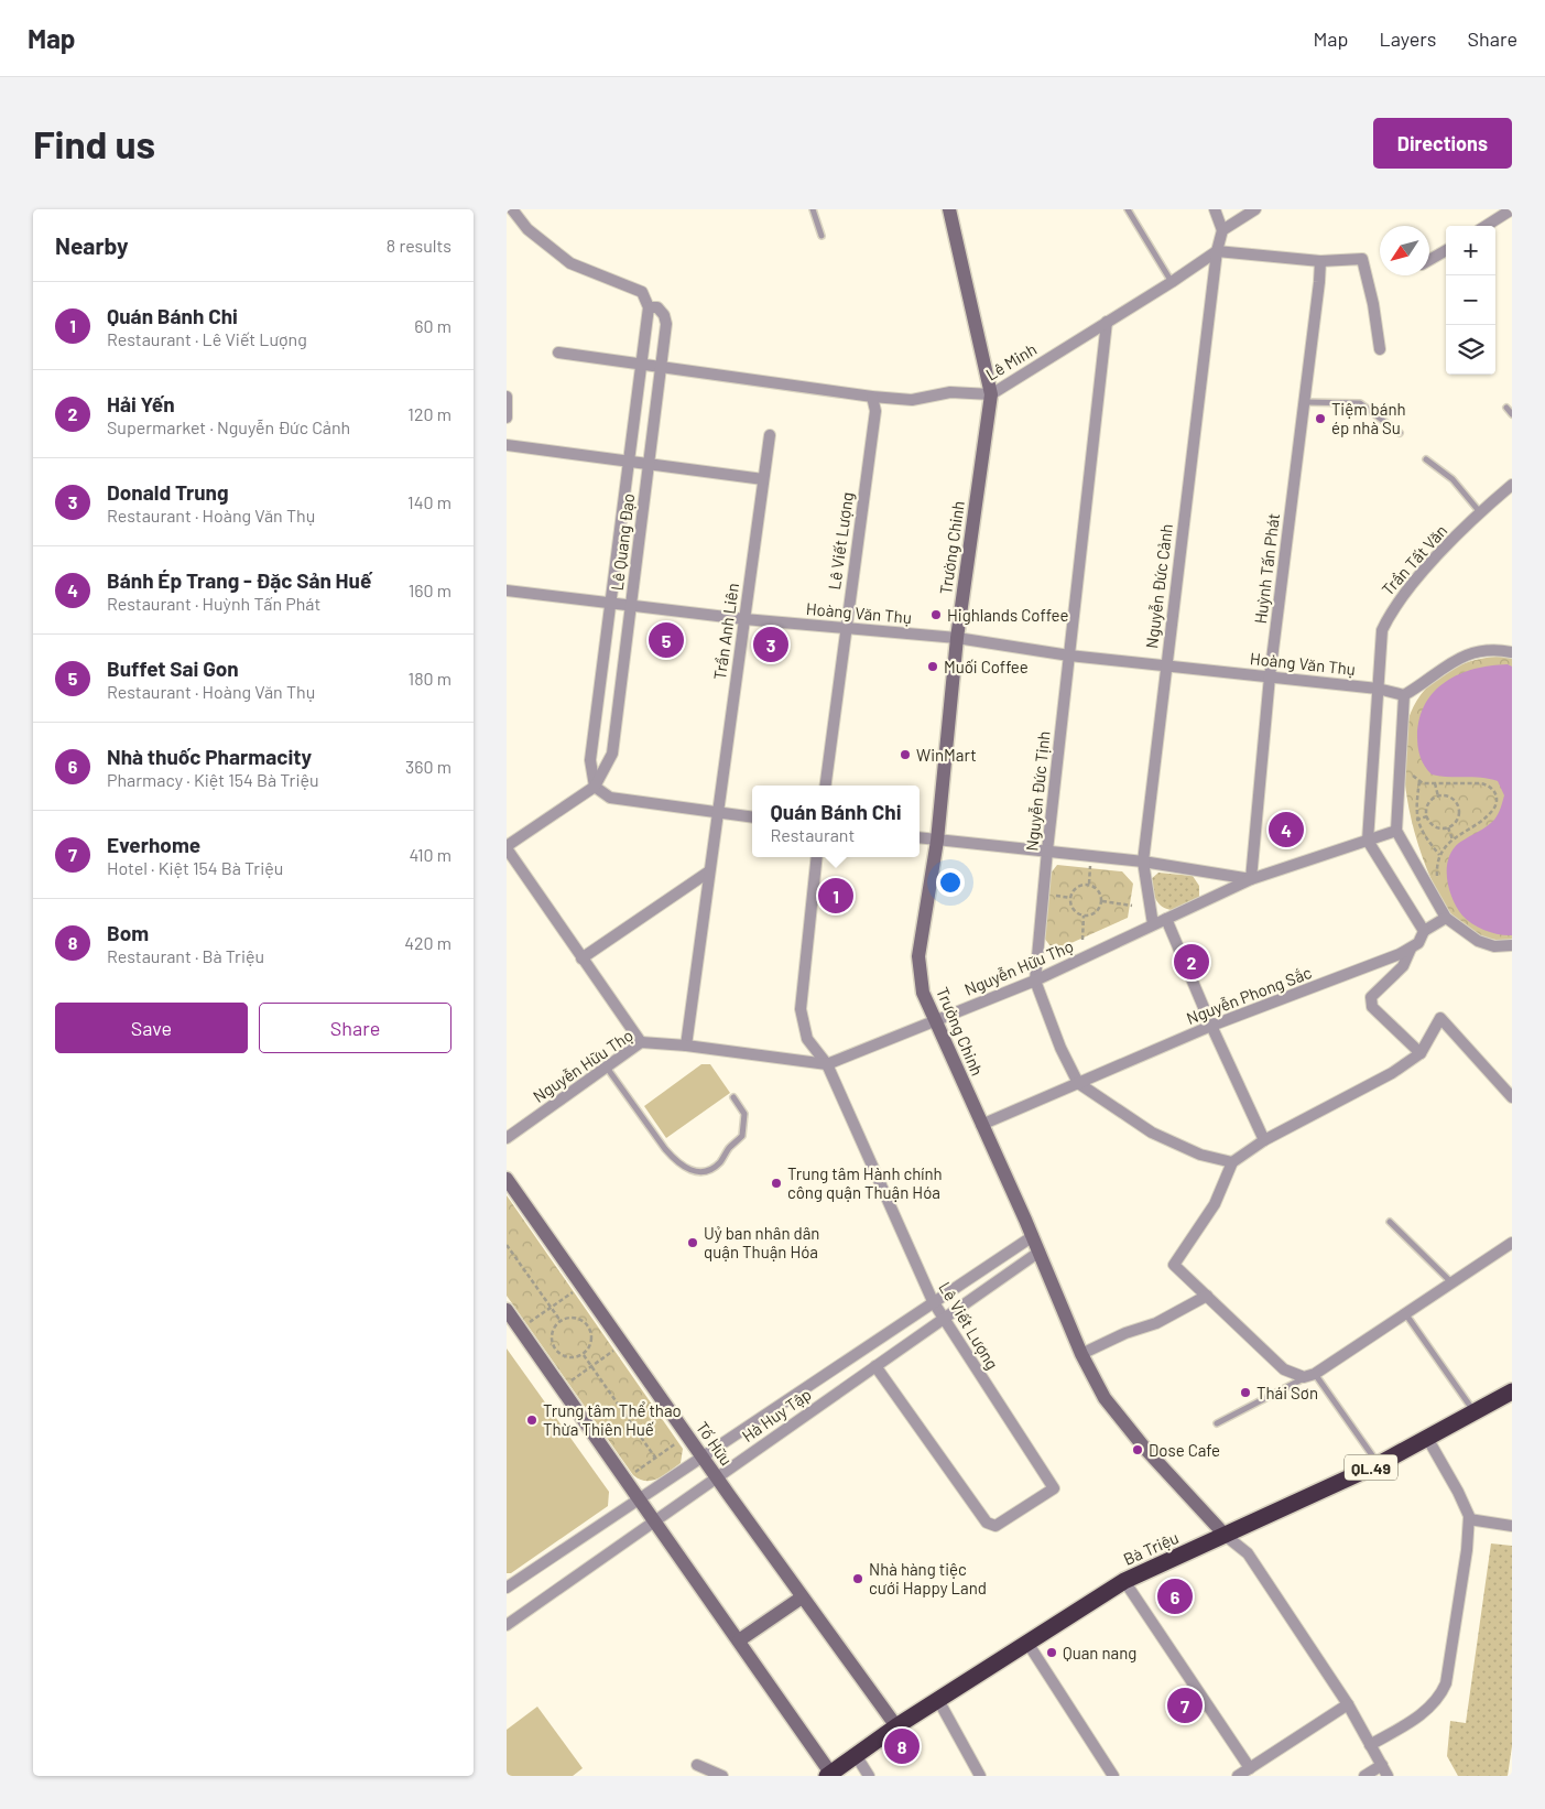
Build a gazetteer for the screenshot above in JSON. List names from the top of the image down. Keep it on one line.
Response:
{"streets":{"highway":["QL.49","Bà Triệu"],"street":["Lê Minh","Lê Viết Lượng","Lê Quang Đạo","Trường Chinh","Trần Tất Văn","Huỳnh Tấn Phát","Nguyễn Đức Cảnh","Hoàng Văn Thụ","Trần Anh Liên","Nguyễn Đức Tịnh","Nguyễn Hữu Thọ","Nguyễn Phong Sắc","Hà Huy Tập","Tố Hữu"]},"crossings":[["Lê Minh","Lê Viết Lượng"],["Lê Minh","Lê Quang Đạo"],["Lê Minh","Trường Chinh"],["Lê Minh","Nguyễn Đức Cảnh"],["Lê Minh","Nguyễn Đức Tịnh"],["Lê Viết Lượng","Hoàng Văn Thụ"],["Lê Viết Lượng","Nguyễn Hữu Thọ"],["Lê Viết Lượng","Hà Huy Tập"],["Lê Quang Đạo","Hoàng Văn Thụ"],["Trường Chinh","Hoàng Văn Thụ"],["Trường Chinh","Nguyễn Hữu Thọ"],["Trường Chinh","Nguyễn Phong Sắc"],["Trường Chinh","Hà Huy Tập"],["Trường Chinh","Bà Triệu"],["Trần Tất Văn","Hoàng Văn Thụ"],["Trần Tất Văn","Nguyễn Hữu Thọ"],["Huỳnh Tấn Phát","Hoàng Văn Thụ"],["Huỳnh Tấn Phát","Nguyễn Hữu Thọ"],["Nguyễn Đức Cảnh","Hoàng Văn Thụ"],["Nguyễn Đức Cảnh","Nguyễn Hữu Thọ"],["Hoàng Văn Thụ","Trần Anh Liên"],["Hoàng Văn Thụ","Nguyễn Đức Tịnh"],["Trần Anh Liên","Nguyễn Hữu Thọ"],["Nguyễn Đức Tịnh","Nguyễn Hữu Thọ"],["Nguyễn Đức Tịnh","Nguyễn Phong Sắc"],["Hà Huy Tập","Tố Hữu"],["Tố Hữu","Bà Triệu"]],"places":["Tiệm bánh ép nhà Su","Highlands Coffee","Muối Coffee","WinMart","Trung tâm Hành chính công quận Thuận Hóa","Uỷ ban nhân dân quận Thuận Hóa","Thái Sơn","Trung tâm Thể thao Thừa Thiên Huế","Dose Cafe","Nhà hàng tiệc cưới Happy Land","Quan nang"],"north":"bottom left","page":{"header":"Map","nav":["Map","Layers","Share"],"buttons":["Directions",["Save","Share"]],"title":"Find us","heading":["Nearby","8 results"],"map_buttons":["+","−"],"list":[{"mark":"1","name":"Quán Bánh Chi","note":"Restaurant · Lê Viết Lượng","value":"60 m"},{"mark":"2","name":"Hải Yến","note":"Supermarket · Nguyễn Đức Cảnh","value":"120 m"},{"mark":"3","name":"Donald Trung","note":"Restaurant · Hoàng Văn Thụ","value":"140 m"},{"mark":"4","name":"Bánh Ép Trang - Đặc Sản Huế","note":"Restaurant · Huỳnh Tấn Phát","value":"160 m"},{"mark":"5","name":"Buffet Sai Gon","note":"Restaurant · Hoàng Văn Thụ","value":"180 m"},{"mark":"6","name":"Nhà thuốc Pharmacity","note":"Pharmacy · Kiệt 154 Bà Triệu","value":"360 m"},{"mark":"7","name":"Everhome","note":"Hotel · Kiệt 154 Bà Triệu","value":"410 m"},{"mark":"8","name":"Bom","note":"Restaurant · Bà Triệu","value":"420 m"}],"pins":["5","3","4","1","2","6","7","8"],"popup":["Quán Bánh Chi","Restaurant"]}}
